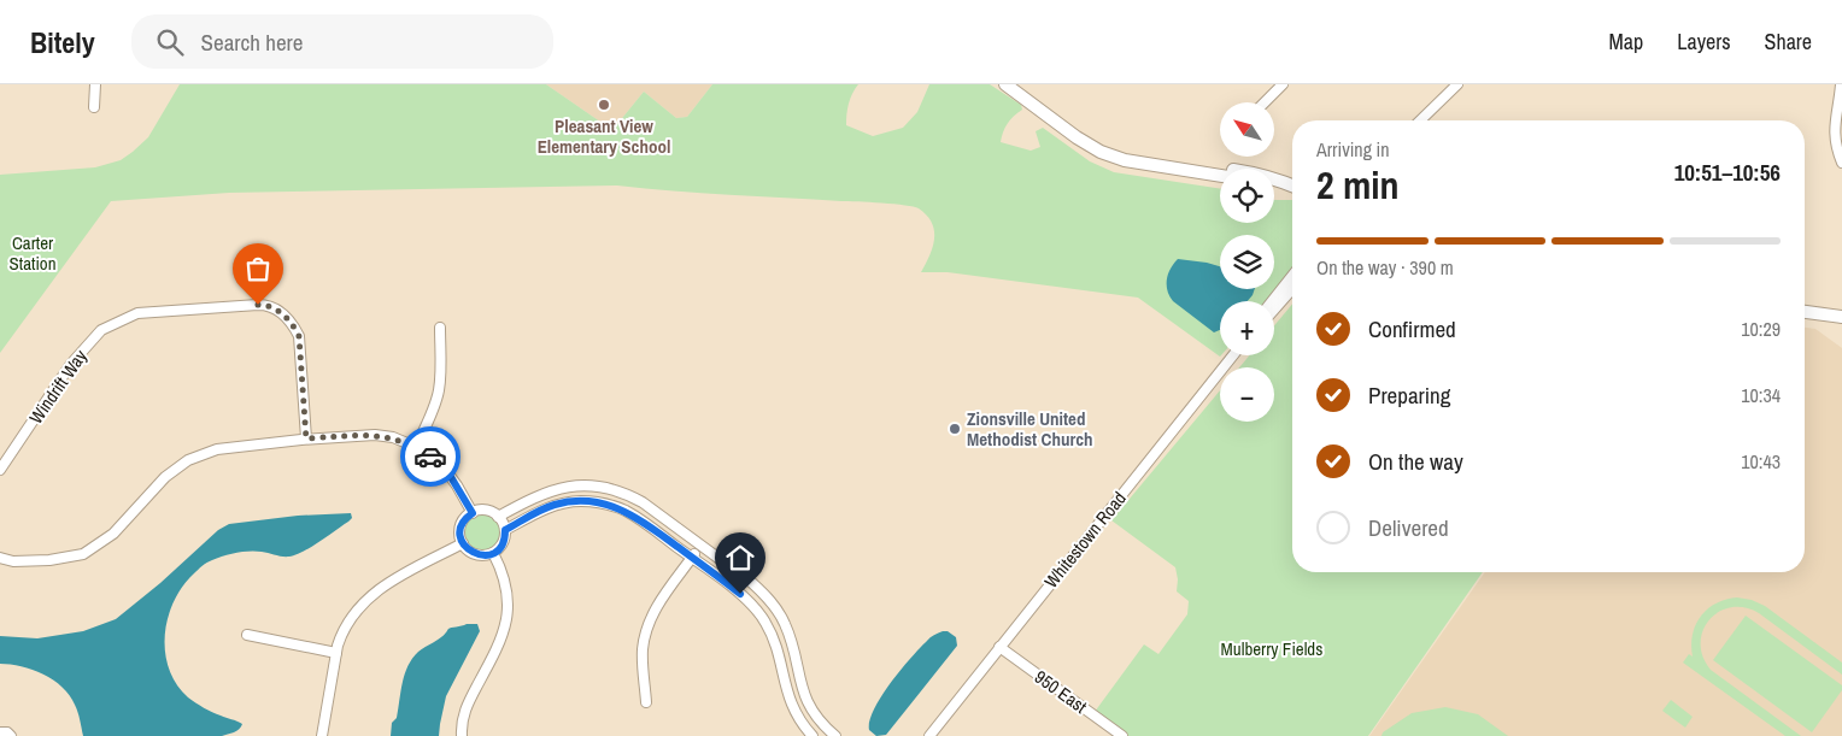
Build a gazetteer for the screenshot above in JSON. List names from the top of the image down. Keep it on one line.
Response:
{"streets":{"street":["Windrift Way","Whitestown Road","950 East"]},"crossings":[["Whitestown Road","950 East"]],"parks":["Carter Station","Mulberry Fields"],"places":["Pleasant View Elementary School","Zionsville United Methodist Church"],"north":"top left","page":{"header":"Bitely","search":"Search here","nav":["Map","Layers","Share"],"map_buttons":["+","−"],"heading":["2 min","Arriving in","10:51–10:56"],"bar":"On the way · 390 m","list":[["Confirmed","10:29"],["Preparing","10:34"],["On the way","10:43"],"Delivered"]}}
